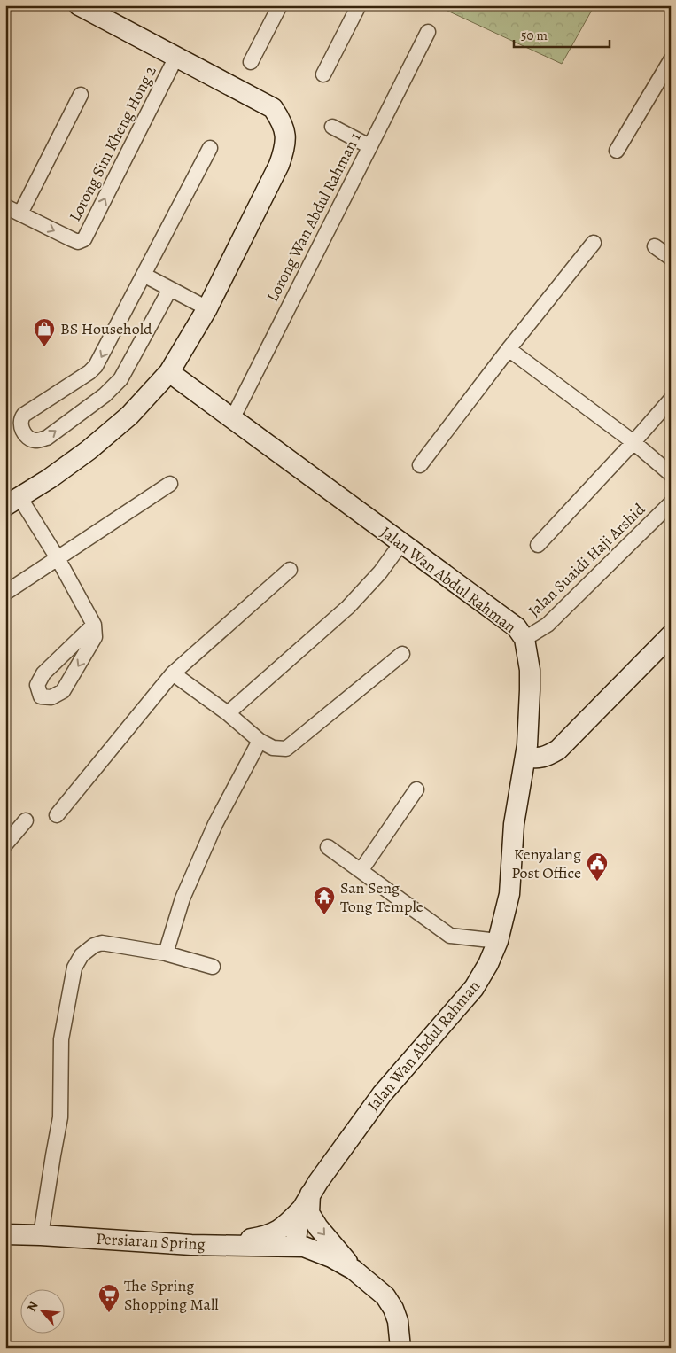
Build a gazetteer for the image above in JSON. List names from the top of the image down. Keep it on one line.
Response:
{"streets":{"street":["Lorong Sim Kheng Hong 2","Lorong Wan Abdul Rahman 1","Jalan Suaidi Haji Arshid","Jalan Wan Abdul Rahman","Persiaran Spring"]},"crossings":[["Lorong Wan Abdul Rahman 1","Jalan Wan Abdul Rahman"],["Jalan Suaidi Haji Arshid","Jalan Wan Abdul Rahman"],["Jalan Wan Abdul Rahman","Persiaran Spring"]],"places":{"shop":["BS Household"],"public building":["Kenyalang Post Office"],"temple":["San Seng Tong Temple"],"supermarket":["The Spring Shopping Mall"]},"scale_bar":"50 m","north":"top left"}
